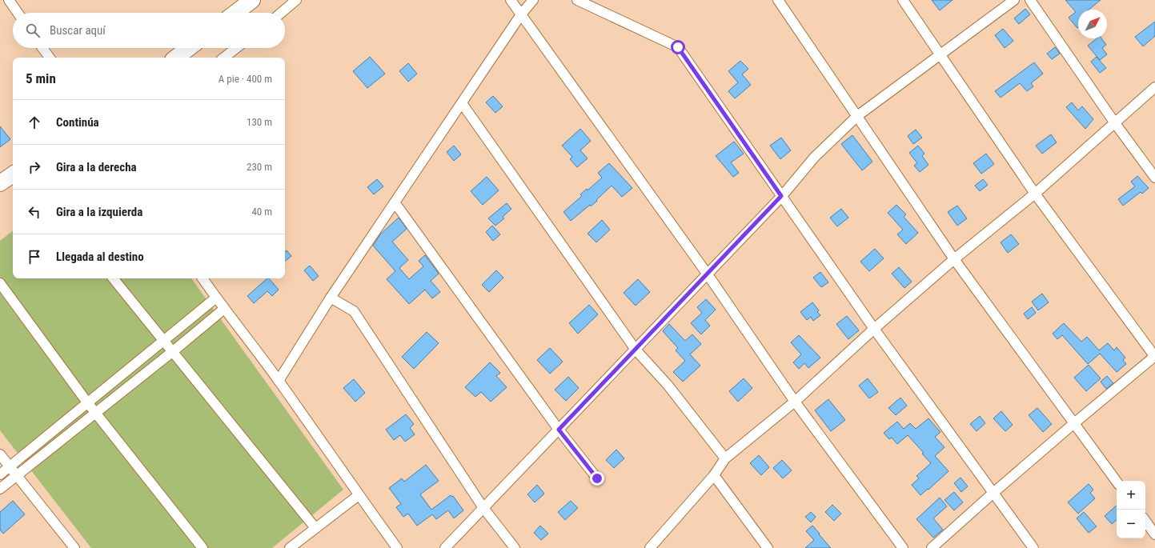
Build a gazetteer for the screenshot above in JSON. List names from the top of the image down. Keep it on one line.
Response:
{"north":"top right","page":{"search":"Buscar aquí","heading":["5 min","A pie · 400 m"],"list":[["Continúa","130 m"],["Gira a la derecha","230 m"],["Gira a la izquierda","40 m"],"Llegada al destino"],"map_buttons":["+","−"]}}
